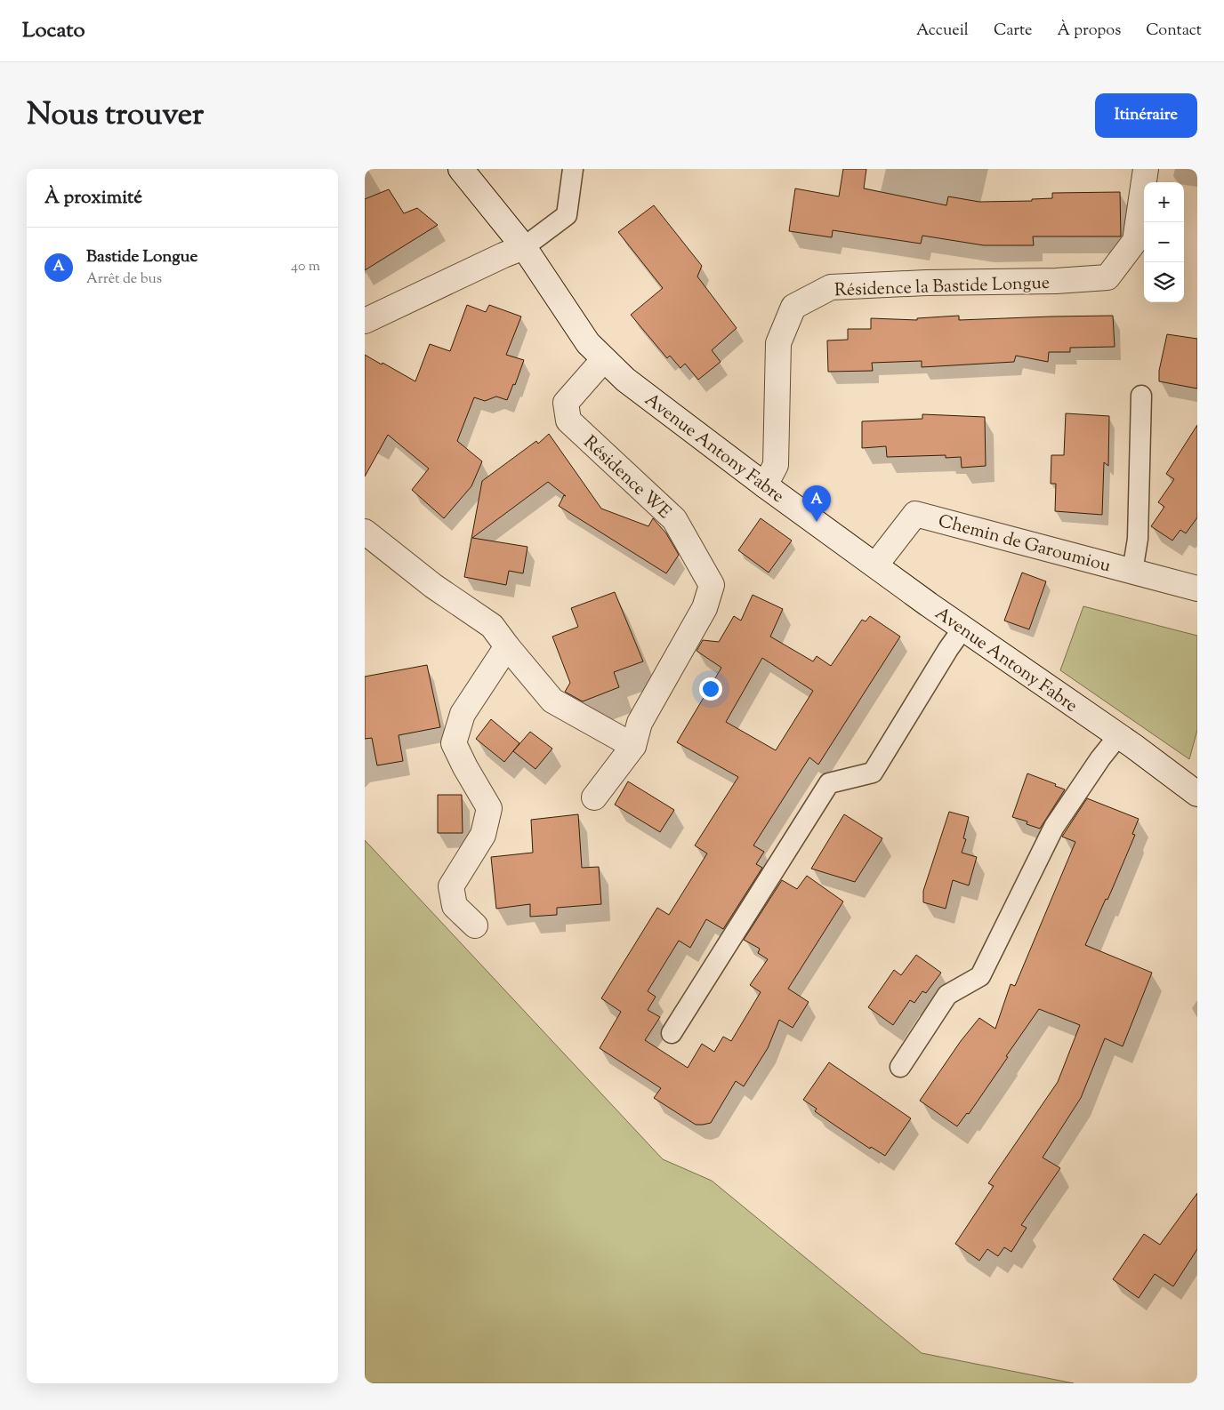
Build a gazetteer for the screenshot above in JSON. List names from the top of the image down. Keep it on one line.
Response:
{"streets":{"street":["Résidence la Bastide Longue","Avenue Antony Fabre","Résidence WE","Chemin de Garoumiou"]},"crossings":[["Résidence la Bastide Longue","Avenue Antony Fabre"],["Avenue Antony Fabre","Résidence WE"],["Avenue Antony Fabre","Chemin de Garoumiou"]],"page":{"header":"Locato","nav":["Accueil","Carte","À propos","Contact"],"title":"Nous trouver","buttons":"Itinéraire","heading":"À proximité","map_buttons":["+","−"],"list":[{"mark":"A","name":"Bastide Longue","note":"Arrêt de bus","value":"40 m"}],"pins":"A"}}
